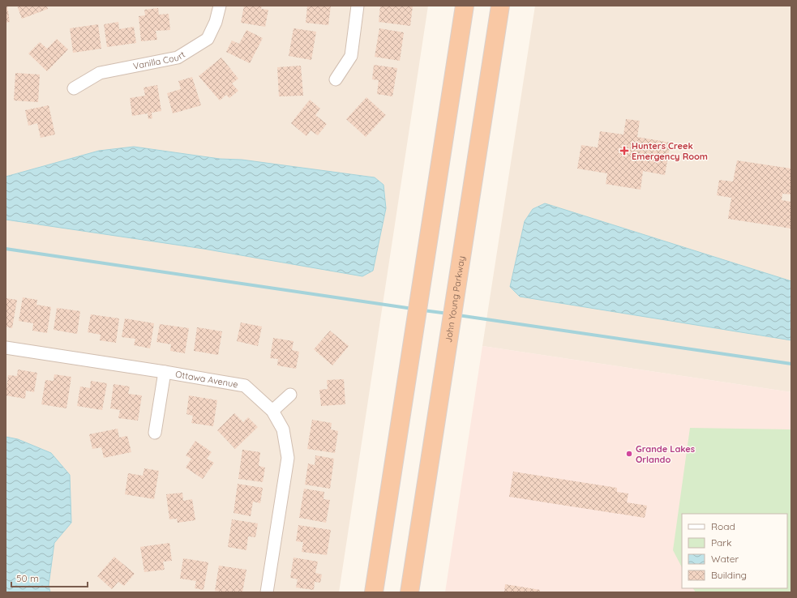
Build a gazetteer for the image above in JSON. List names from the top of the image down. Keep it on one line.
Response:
{"streets":{"highway":["John Young Parkway"],"street":["Vanilla Court","Ottawa Avenue"]},"places":{"health":["Hunters Creek Emergency Room"],"other":["Grande Lakes Orlando"]},"legend":["Road","Park","Water","Building"],"scale_bar":"50 m"}
